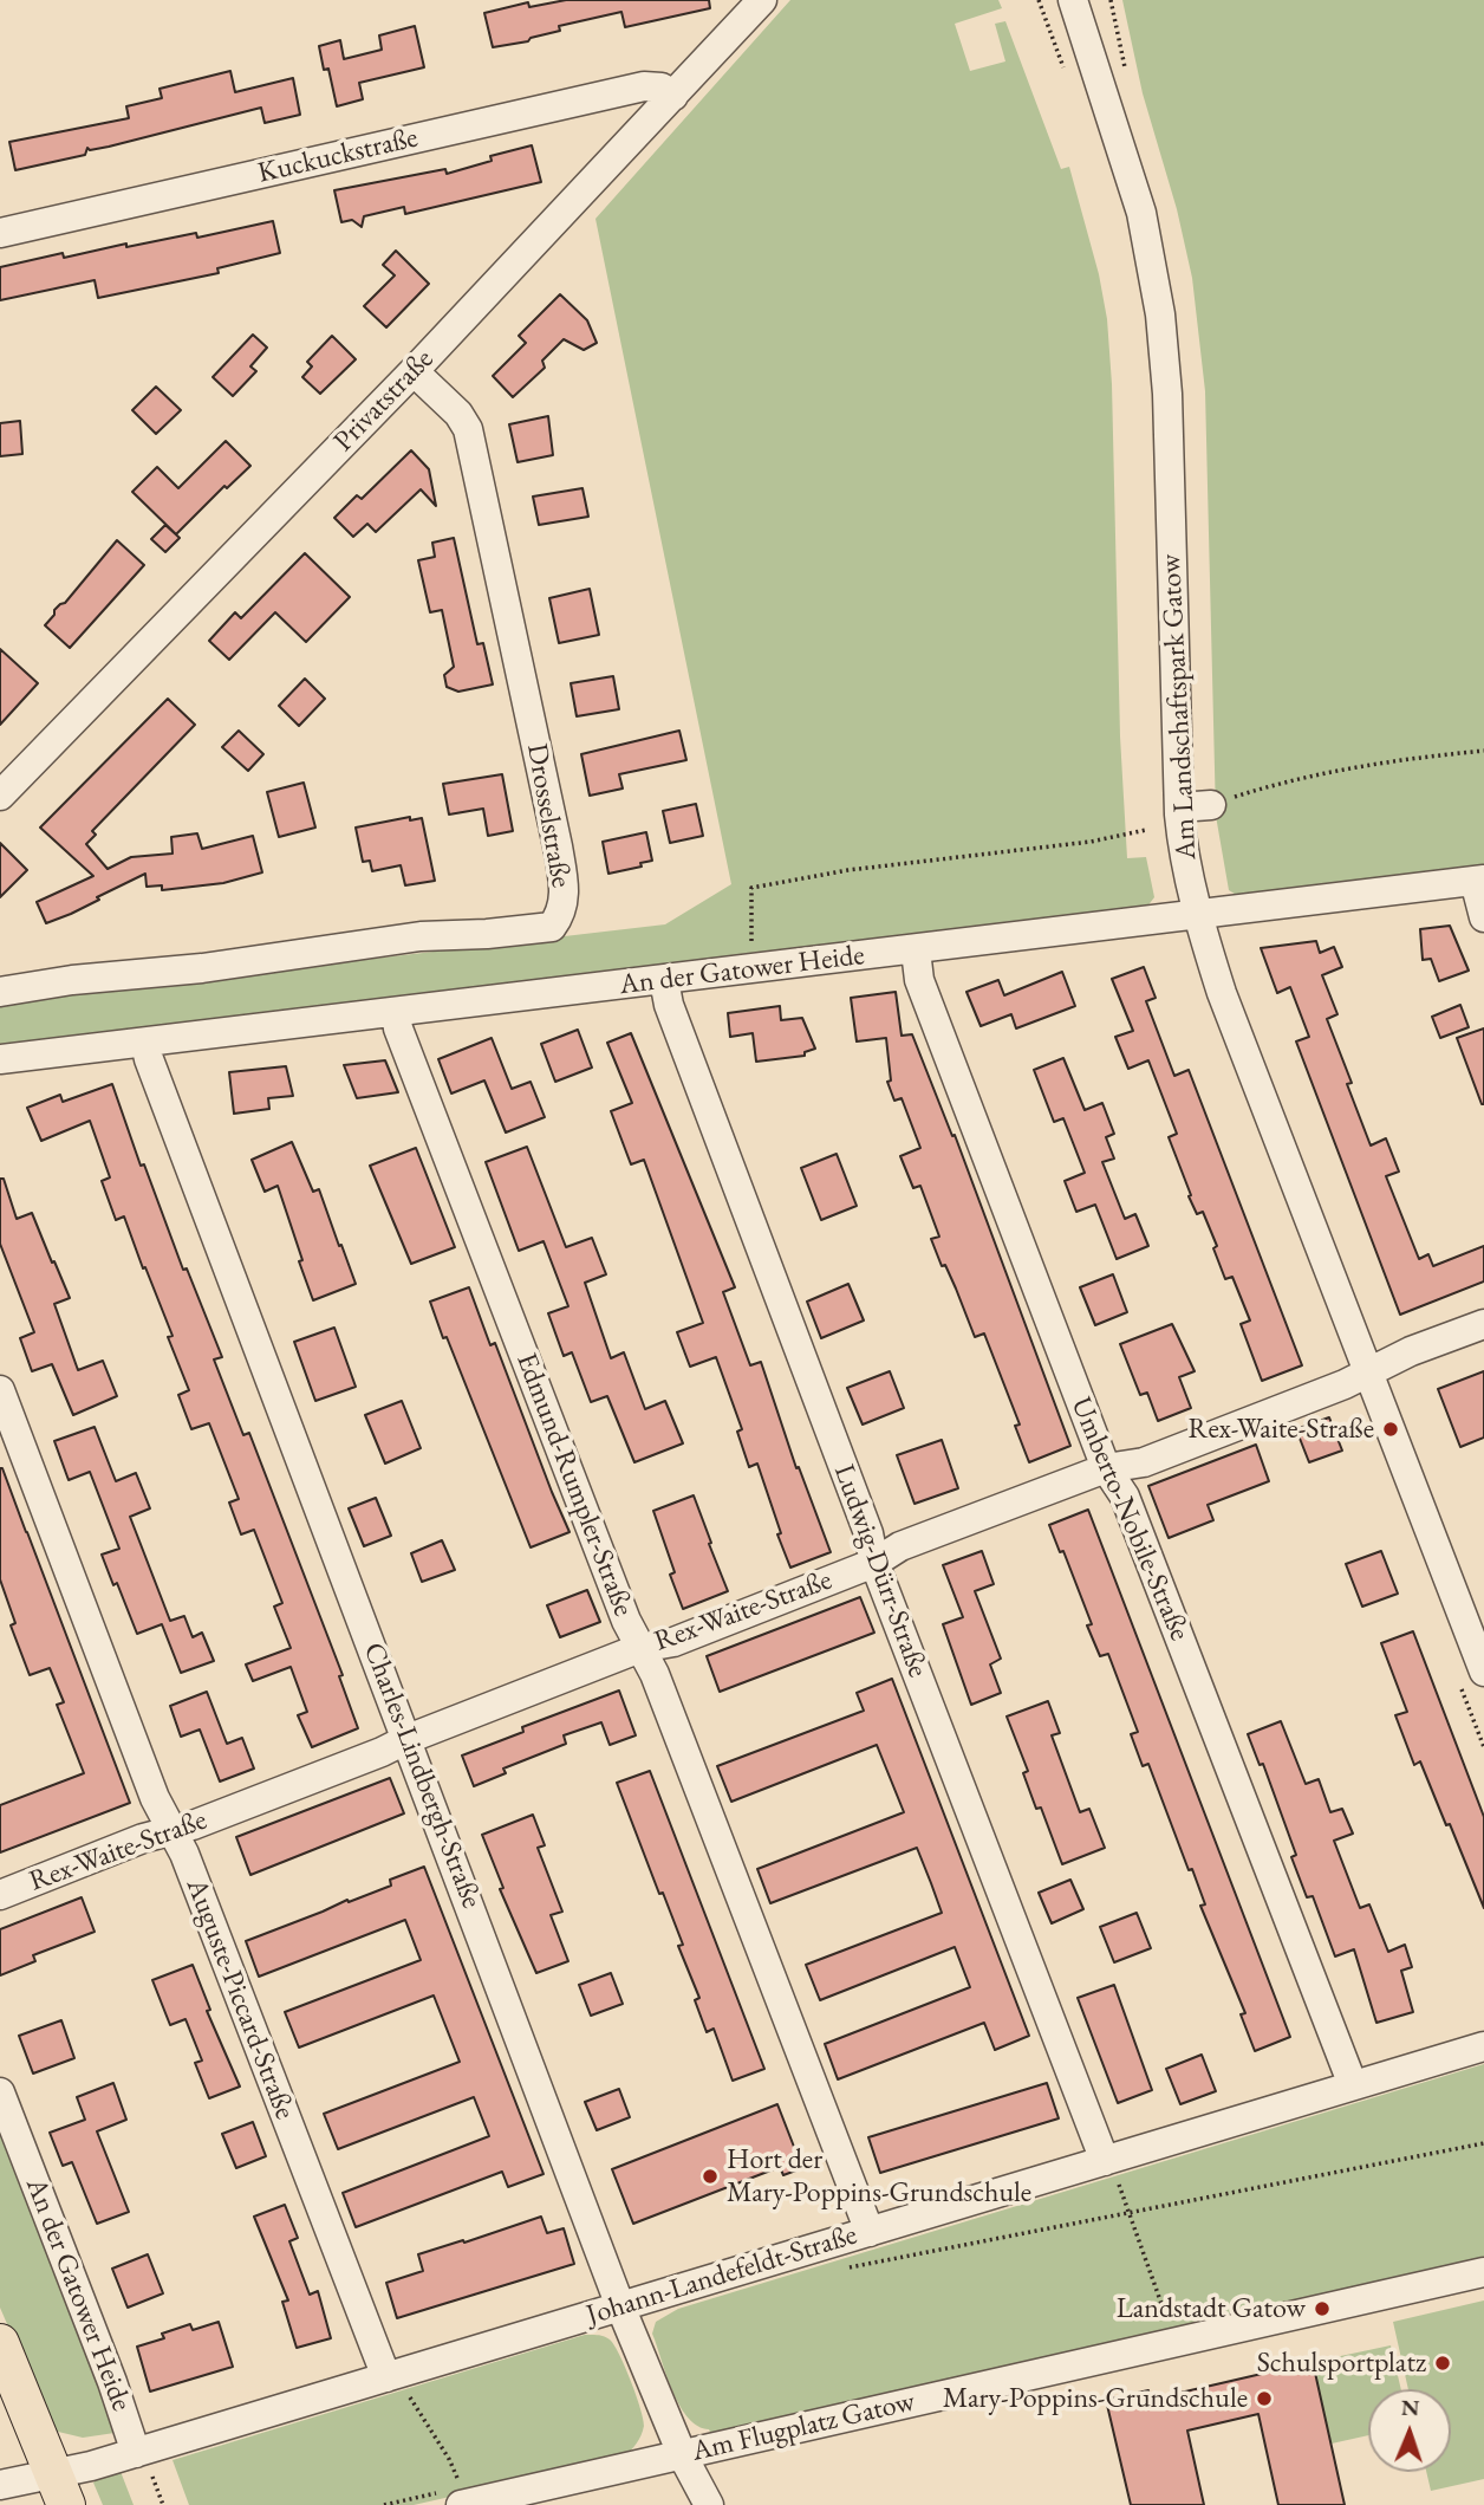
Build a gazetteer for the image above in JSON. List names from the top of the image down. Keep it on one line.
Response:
{"streets":{"street":["Kuckuckstraße","Privatstraße","Am Landschaftspark Gatow","Drosselstraße","An der Gatower Heide","Edmund-Rumpler-Straße","Umberto-Nobile-Straße","Ludwig-Dürr-Straße","Rex-Waite-Straße","Charles-Lindbergh-Straße","Auguste-Piccard-Straße","Johann-Landefeldt-Straße","Am Flugplatz Gatow"]},"crossings":[["Kuckuckstraße","Privatstraße"],["Privatstraße","Drosselstraße"],["Am Landschaftspark Gatow","An der Gatower Heide"],["Am Landschaftspark Gatow","Rex-Waite-Straße"],["An der Gatower Heide","Edmund-Rumpler-Straße"],["An der Gatower Heide","Umberto-Nobile-Straße"],["An der Gatower Heide","Ludwig-Dürr-Straße"],["An der Gatower Heide","Charles-Lindbergh-Straße"],["An der Gatower Heide","Johann-Landefeldt-Straße"],["Edmund-Rumpler-Straße","Rex-Waite-Straße"],["Edmund-Rumpler-Straße","Johann-Landefeldt-Straße"],["Umberto-Nobile-Straße","Rex-Waite-Straße"],["Umberto-Nobile-Straße","Johann-Landefeldt-Straße"],["Ludwig-Dürr-Straße","Rex-Waite-Straße"],["Ludwig-Dürr-Straße","Johann-Landefeldt-Straße"],["Rex-Waite-Straße","Charles-Lindbergh-Straße"],["Rex-Waite-Straße","Auguste-Piccard-Straße"],["Charles-Lindbergh-Straße","Johann-Landefeldt-Straße"],["Charles-Lindbergh-Straße","Am Flugplatz Gatow"],["Auguste-Piccard-Straße","Johann-Landefeldt-Straße"]],"places":["Rex-Waite-Straße","Hort der Mary-Poppins-Grundschule","Landstadt Gatow","Schulsportplatz","Mary-Poppins-Grundschule"],"north":"top"}
